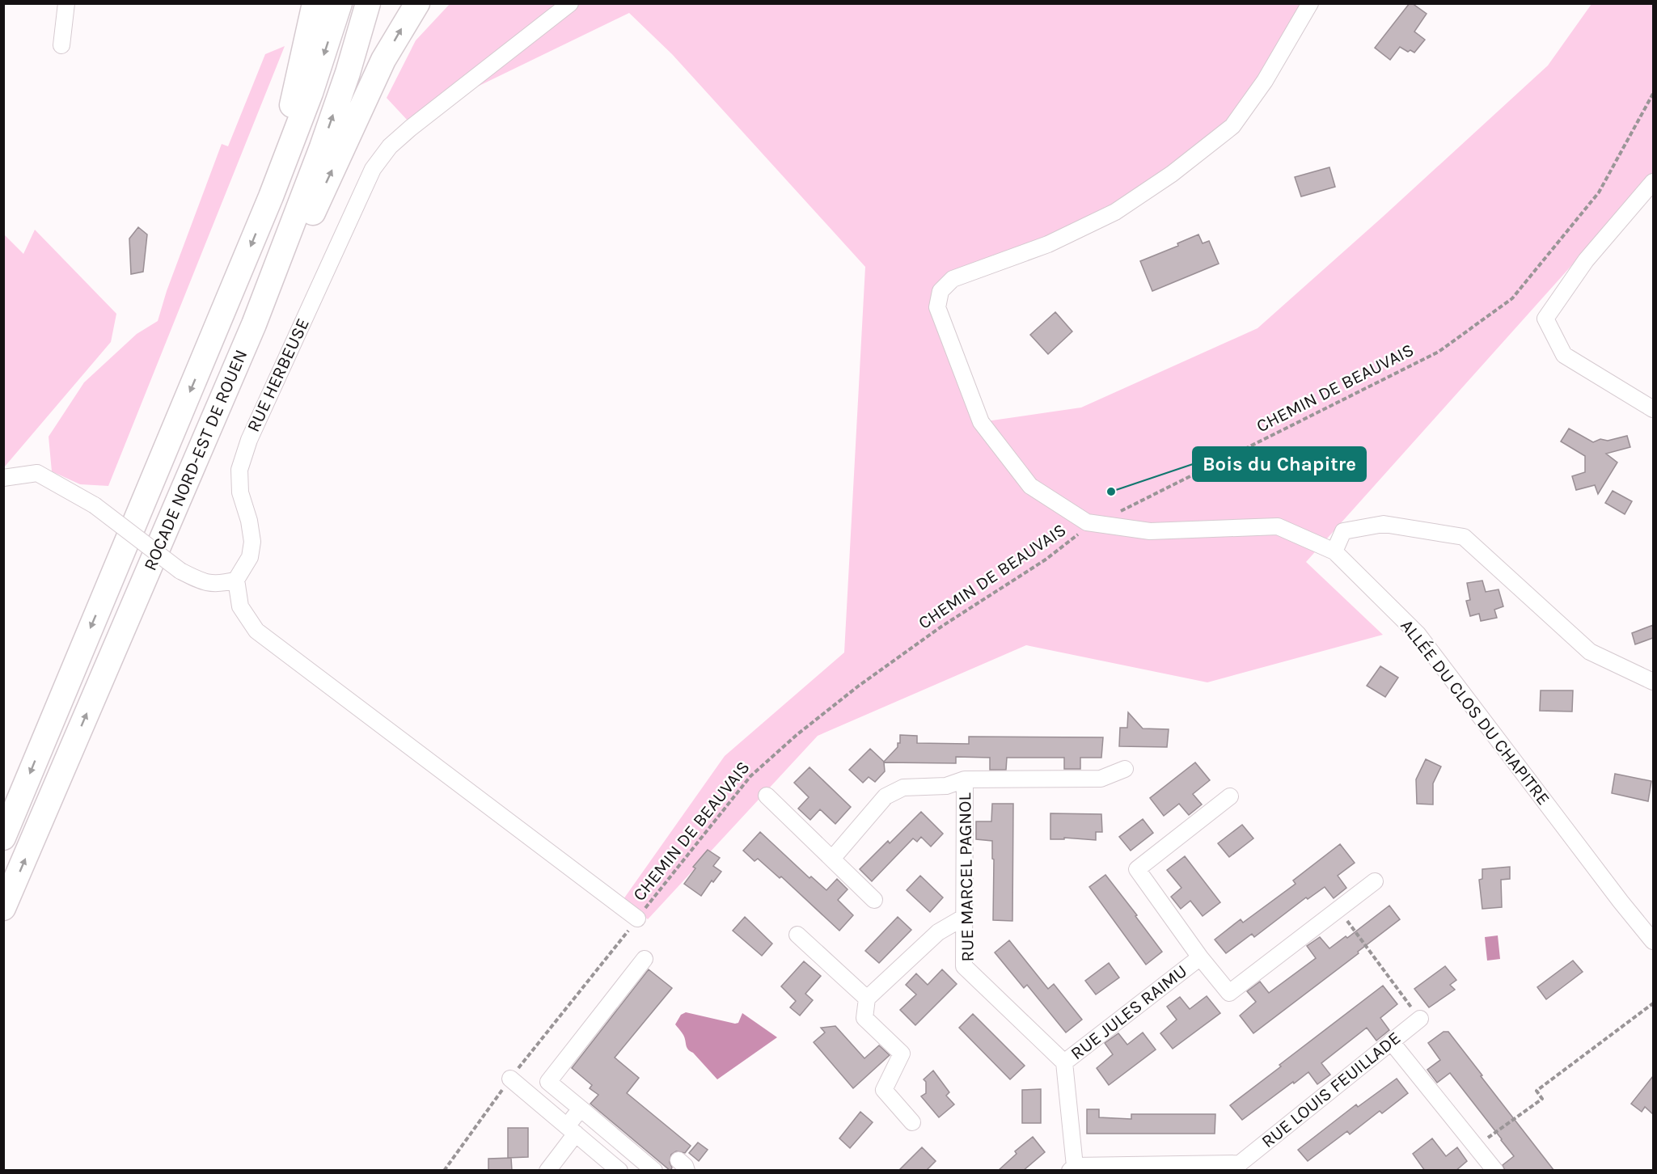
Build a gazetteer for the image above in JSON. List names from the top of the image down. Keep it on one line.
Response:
{"streets":{"highway":["ROCADE NORD-EST DE ROUEN"],"street":["RUE HERBEUSE","ALLÉE DU CLOS DU CHAPITRE","RUE MARCEL PAGNOL","RUE JULES RAIMU","RUE LOUIS FEUILLADE"],"path":["CHEMIN DE BEAUVAIS"]},"crossings":[["CHEMIN DE BEAUVAIS","ALLÉE DU CLOS DU CHAPITRE"],["RUE MARCEL PAGNOL","RUE JULES RAIMU"]],"places":["Bois du Chapitre"]}
